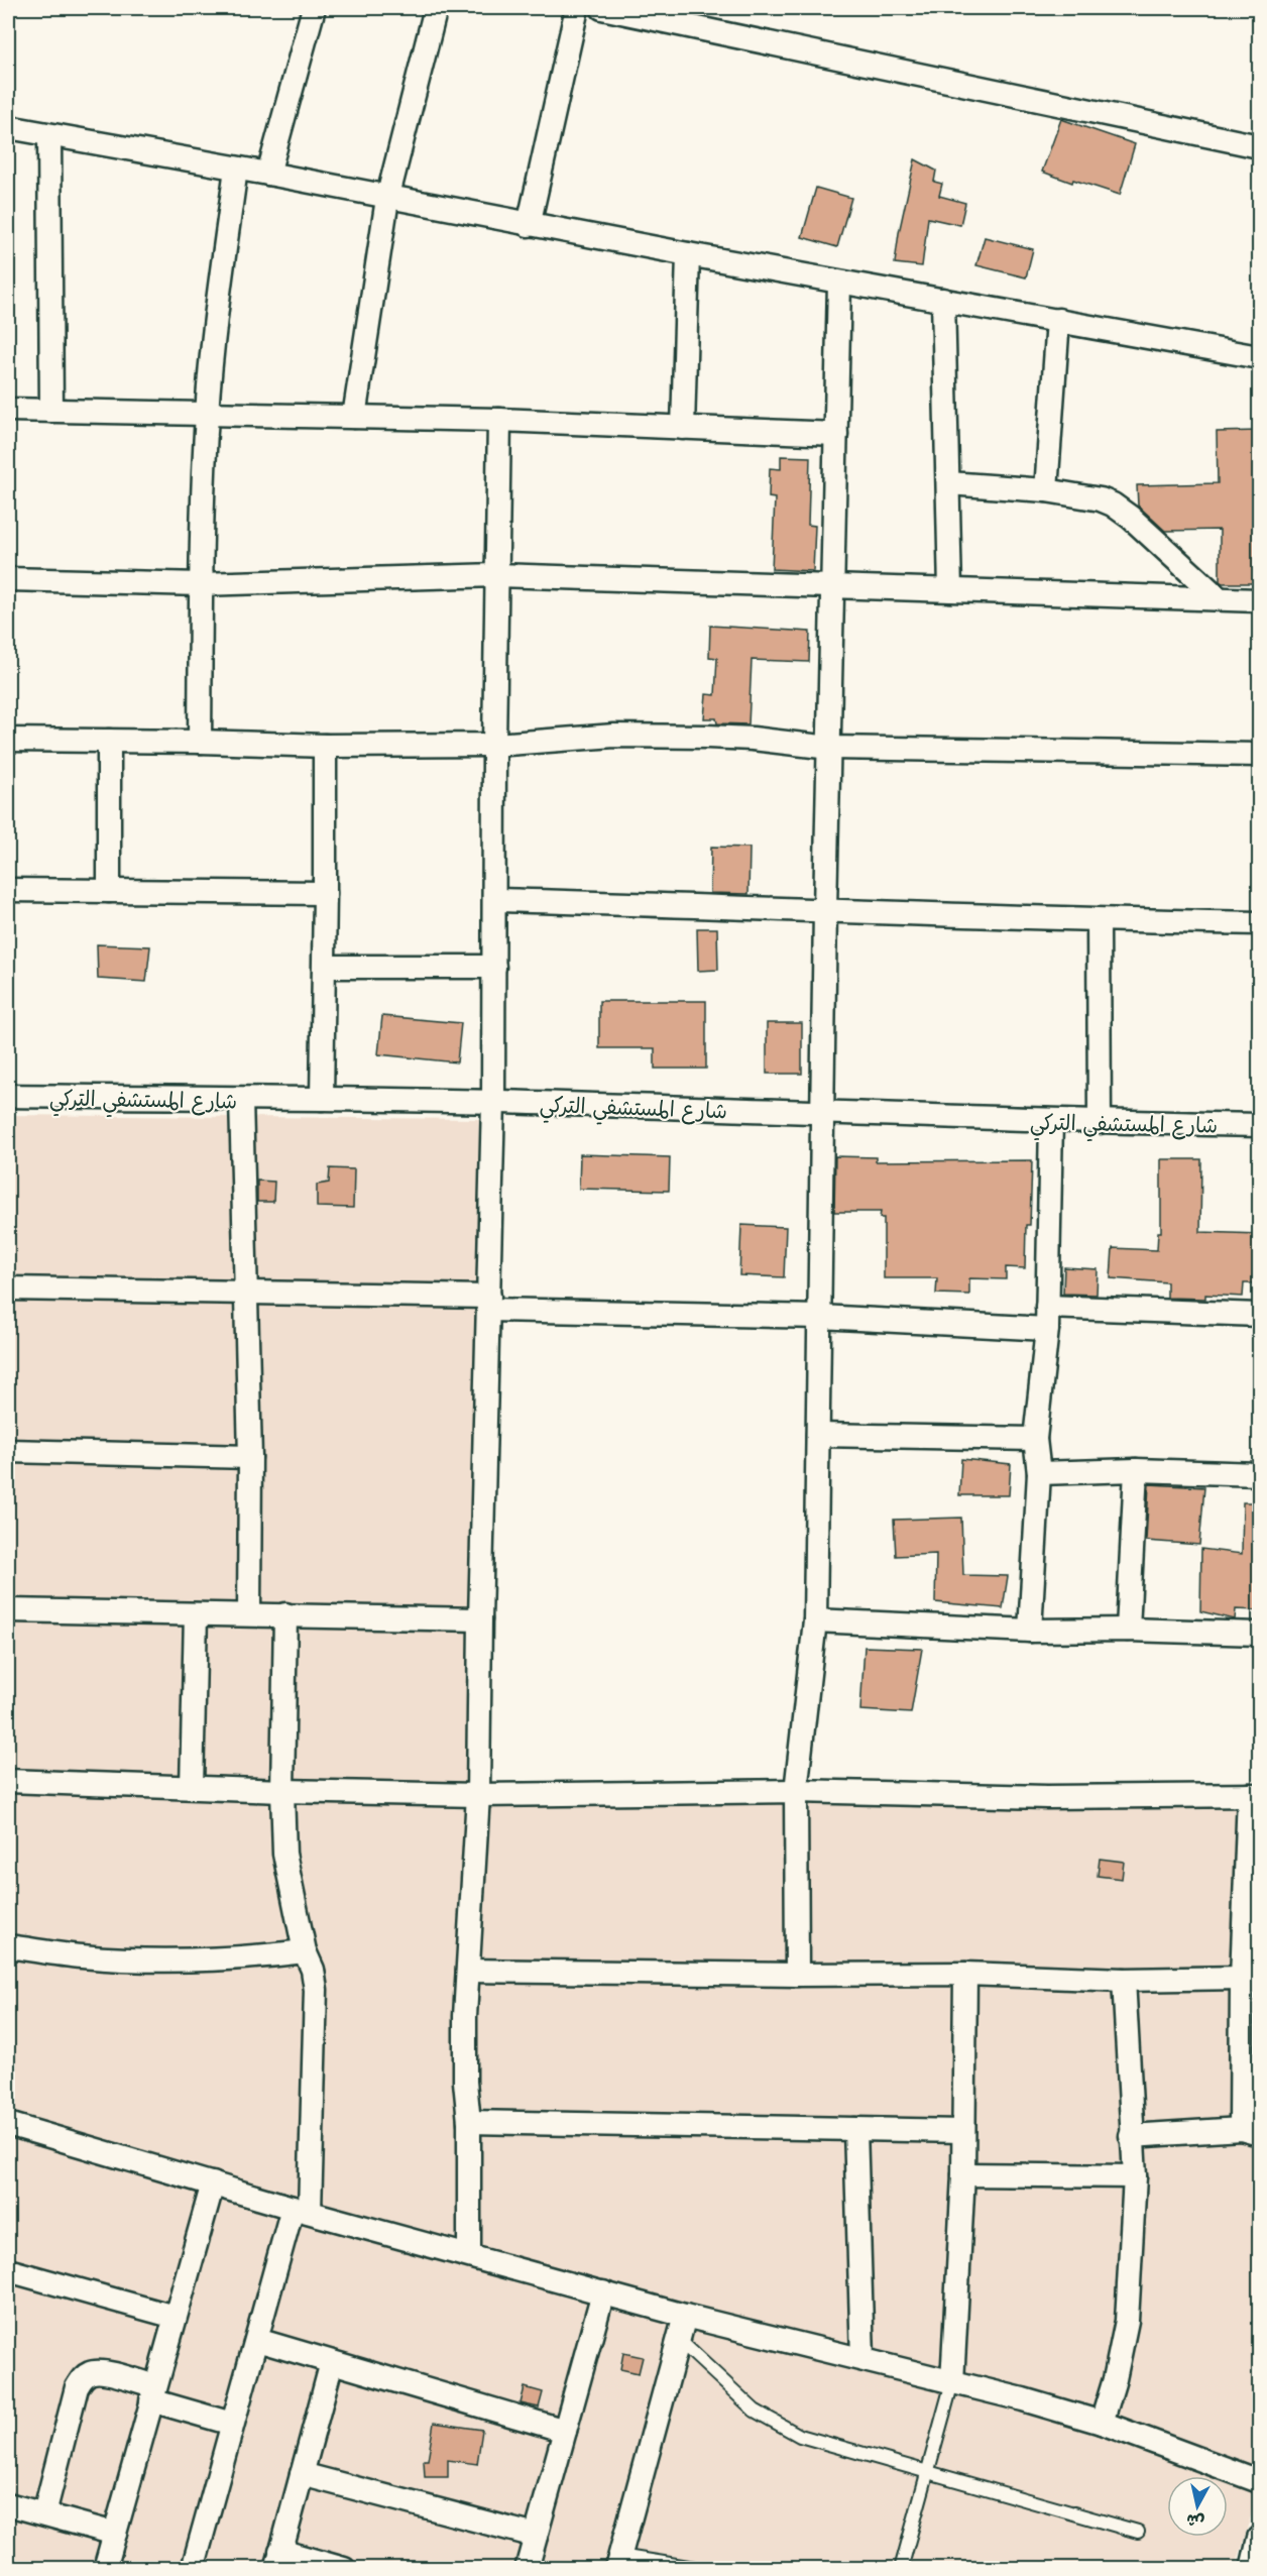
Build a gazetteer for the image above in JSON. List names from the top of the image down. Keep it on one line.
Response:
{"streets":{"street":["شارع المستشفي التركي"]},"north":"bottom"}
